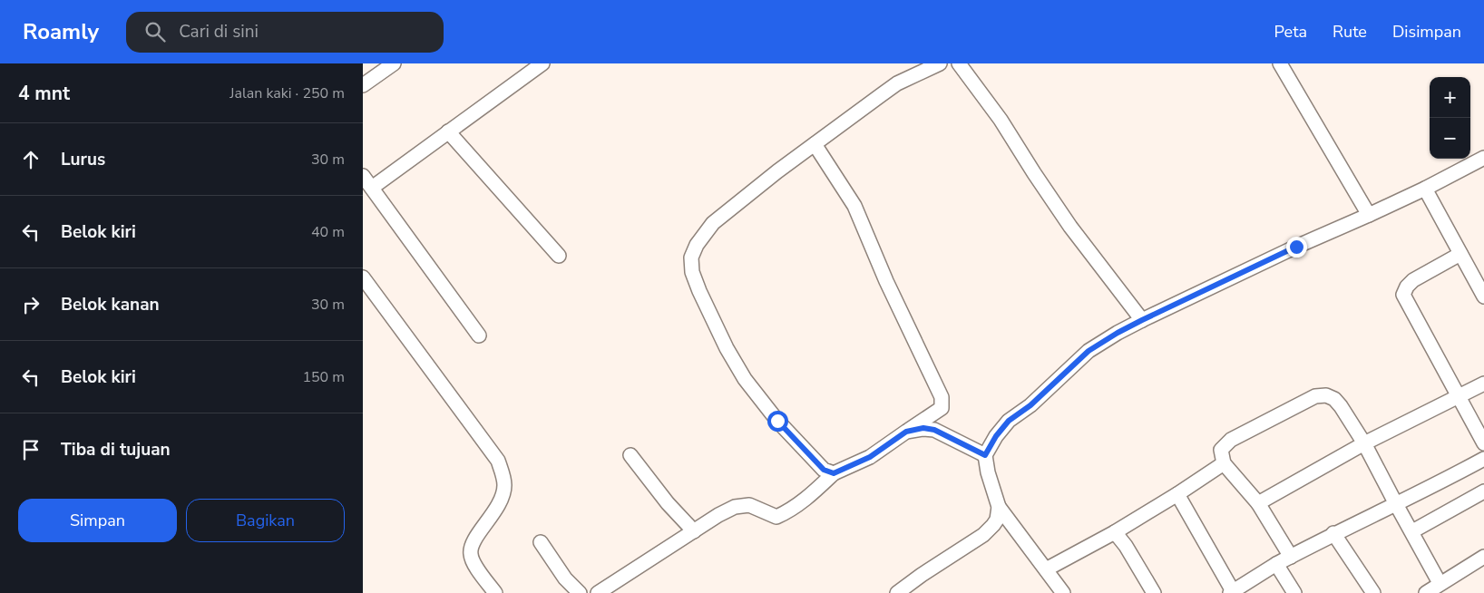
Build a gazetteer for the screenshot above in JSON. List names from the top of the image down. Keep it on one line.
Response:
{"page":{"header":"Roamly","search":"Cari di sini","nav":["Peta","Rute","Disimpan"],"heading":["4 mnt","Jalan kaki · 250 m"],"map_buttons":["+","−"],"list":[["Lurus","30 m"],["Belok kiri","40 m"],["Belok kanan","30 m"],["Belok kiri","150 m"],"Tiba di tujuan"],"buttons":["Simpan","Bagikan"]}}
